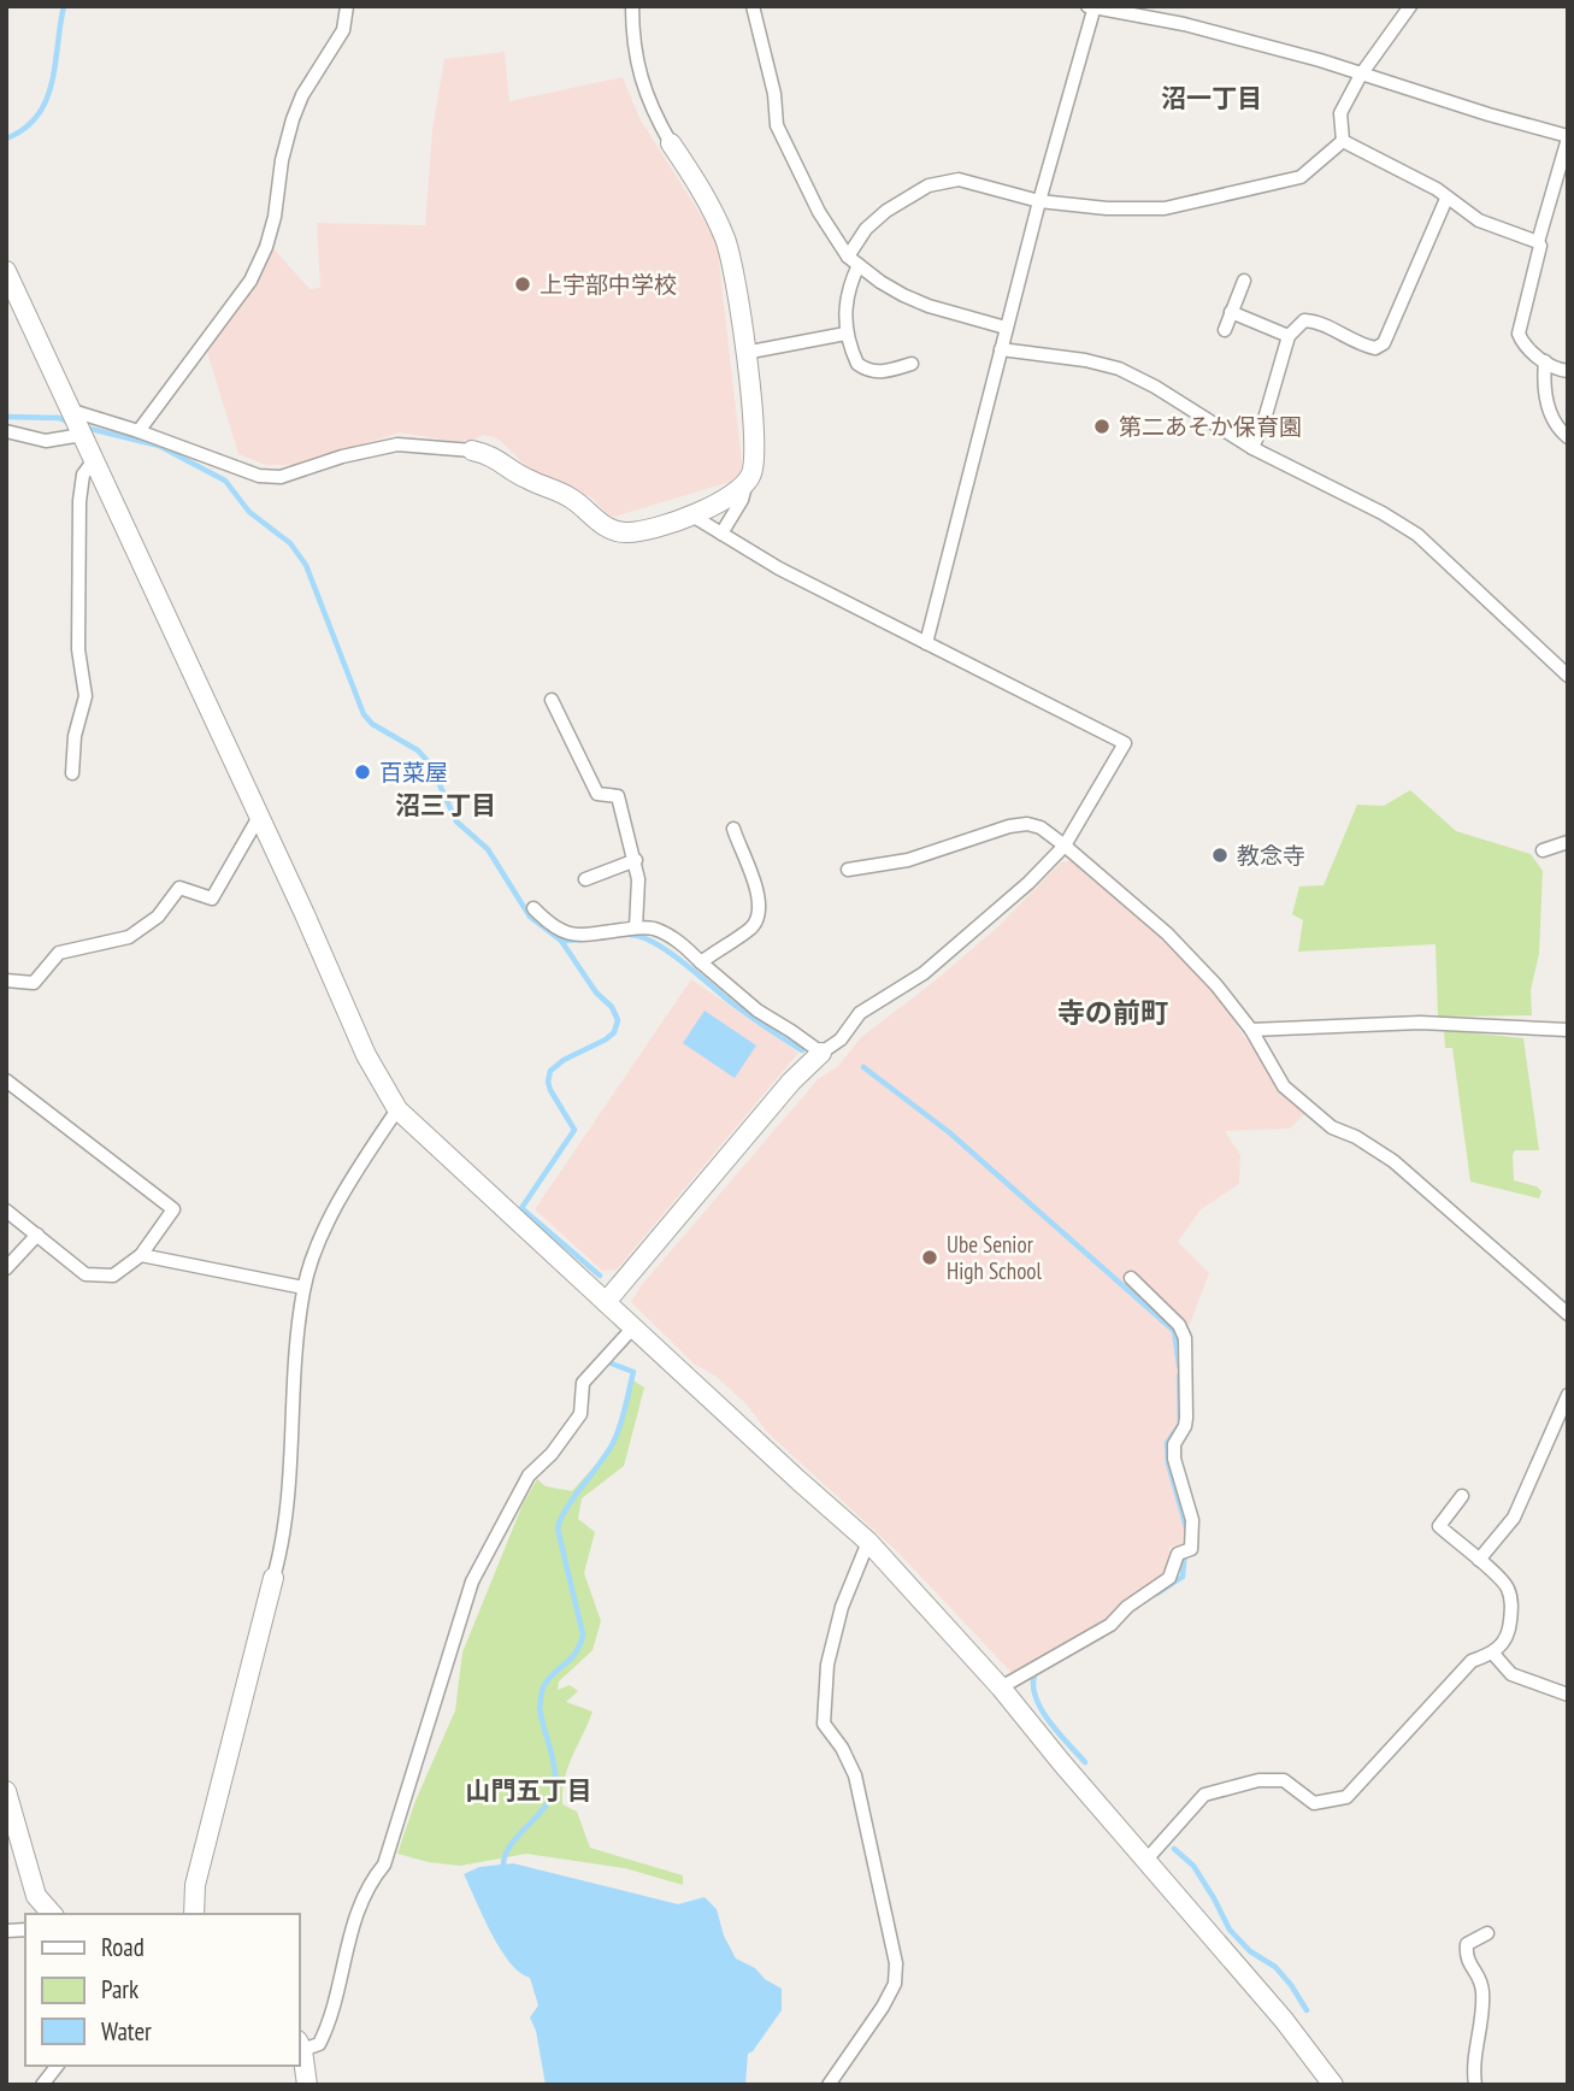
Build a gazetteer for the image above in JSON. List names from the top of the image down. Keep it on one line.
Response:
{"districts":["沼一丁目","沼三丁目","寺の前町","山門五丁目"],"places":["上宇部中学校","第二あそか保育園","百菜屋","教念寺","Ube Senior High School"],"legend":["Road","Park","Water"]}
